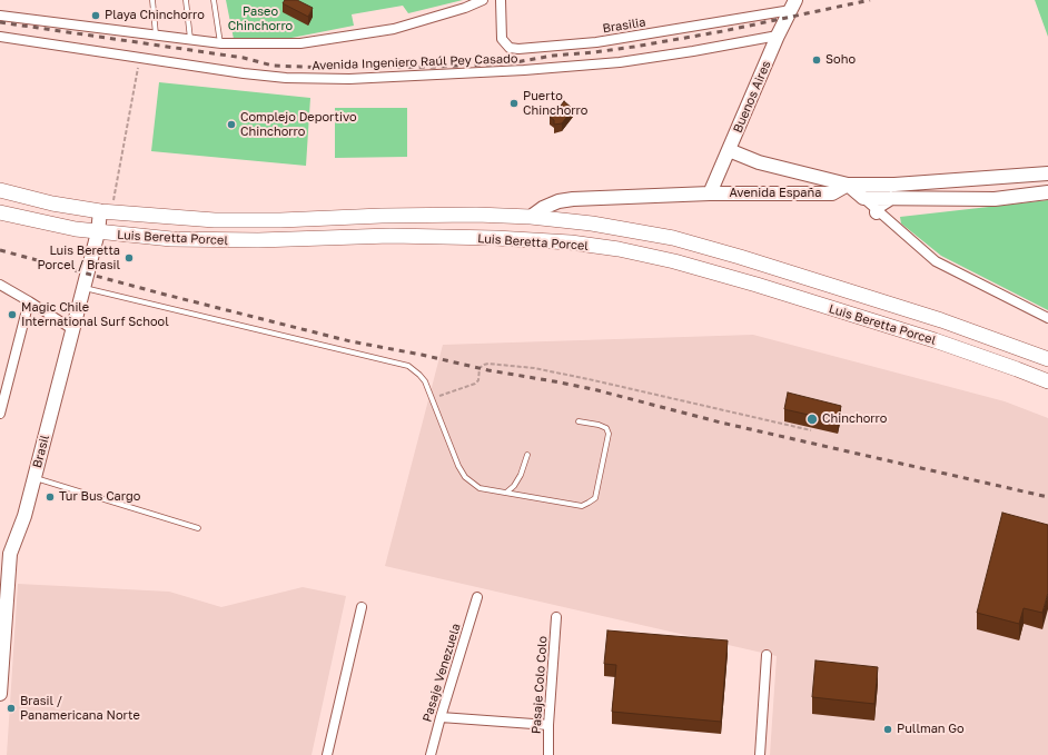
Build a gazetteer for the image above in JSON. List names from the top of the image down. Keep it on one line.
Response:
{"streets":{"main road":["Luis Beretta Porcel"],"street":["Brasilia","Avenida Ingeniero Raúl Pey Casado","Buenos Aires","Avenida España","Brasil","Pasaje Venezuela","Pasaje Colo Colo"]},"crossings":[["Brasilia","Buenos Aires"],["Avenida Ingeniero Raúl Pey Casado","Buenos Aires"],["Buenos Aires","Avenida España"],["Avenida España","Luis Beretta Porcel"],["Luis Beretta Porcel","Brasil"]],"parks":["Paseo Chinchorro"],"places":["Playa Chinchorro","Soho","Puerto Chinchorro","Complejo Deportivo Chinchorro","Luis Beretta Porcel / Brasil","Magic Chile International Surf School","Chinchorro","Tur Bus Cargo","Brasil / Panamericana Norte","Pullman Go"]}
